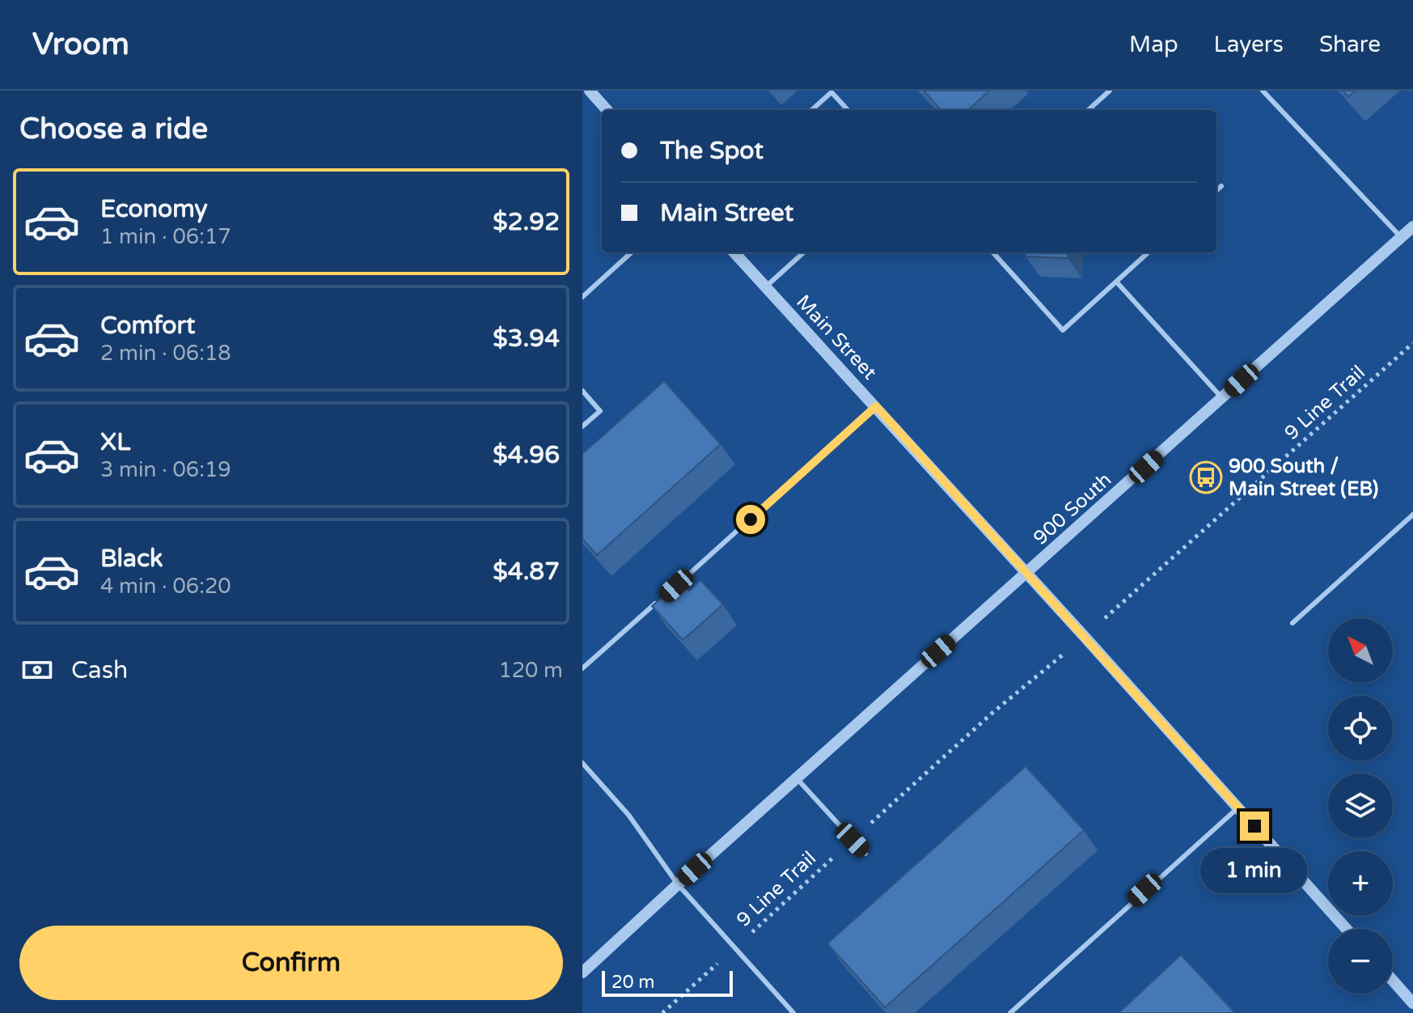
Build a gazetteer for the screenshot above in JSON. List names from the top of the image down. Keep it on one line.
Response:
{"streets":{"street":["Main Street","900 South"],"path":["9 Line Trail"]},"crossings":[["Main Street","900 South"]],"places":{"bus stop":["900 South / Main Street (EB)"]},"scale_bar":"20 m","north":"top left","page":{"header":"Vroom","nav":["Map","Layers","Share"],"heading":"Choose a ride","banner":["The Spot","Main Street"],"list":[{"name":"Economy","note":"1 min · 06:17","value":"$2.92"},{"name":"Comfort","note":"2 min · 06:18","value":"$3.94"},{"name":"XL","note":"3 min · 06:19","value":"$4.96"},{"name":"Black","note":"4 min · 06:20","value":"$4.87"}],"map_buttons":["+","−"],"pay":["Cash","120 m"],"bubble":"1 min","buttons":"Confirm","scale":"20 m"}}
